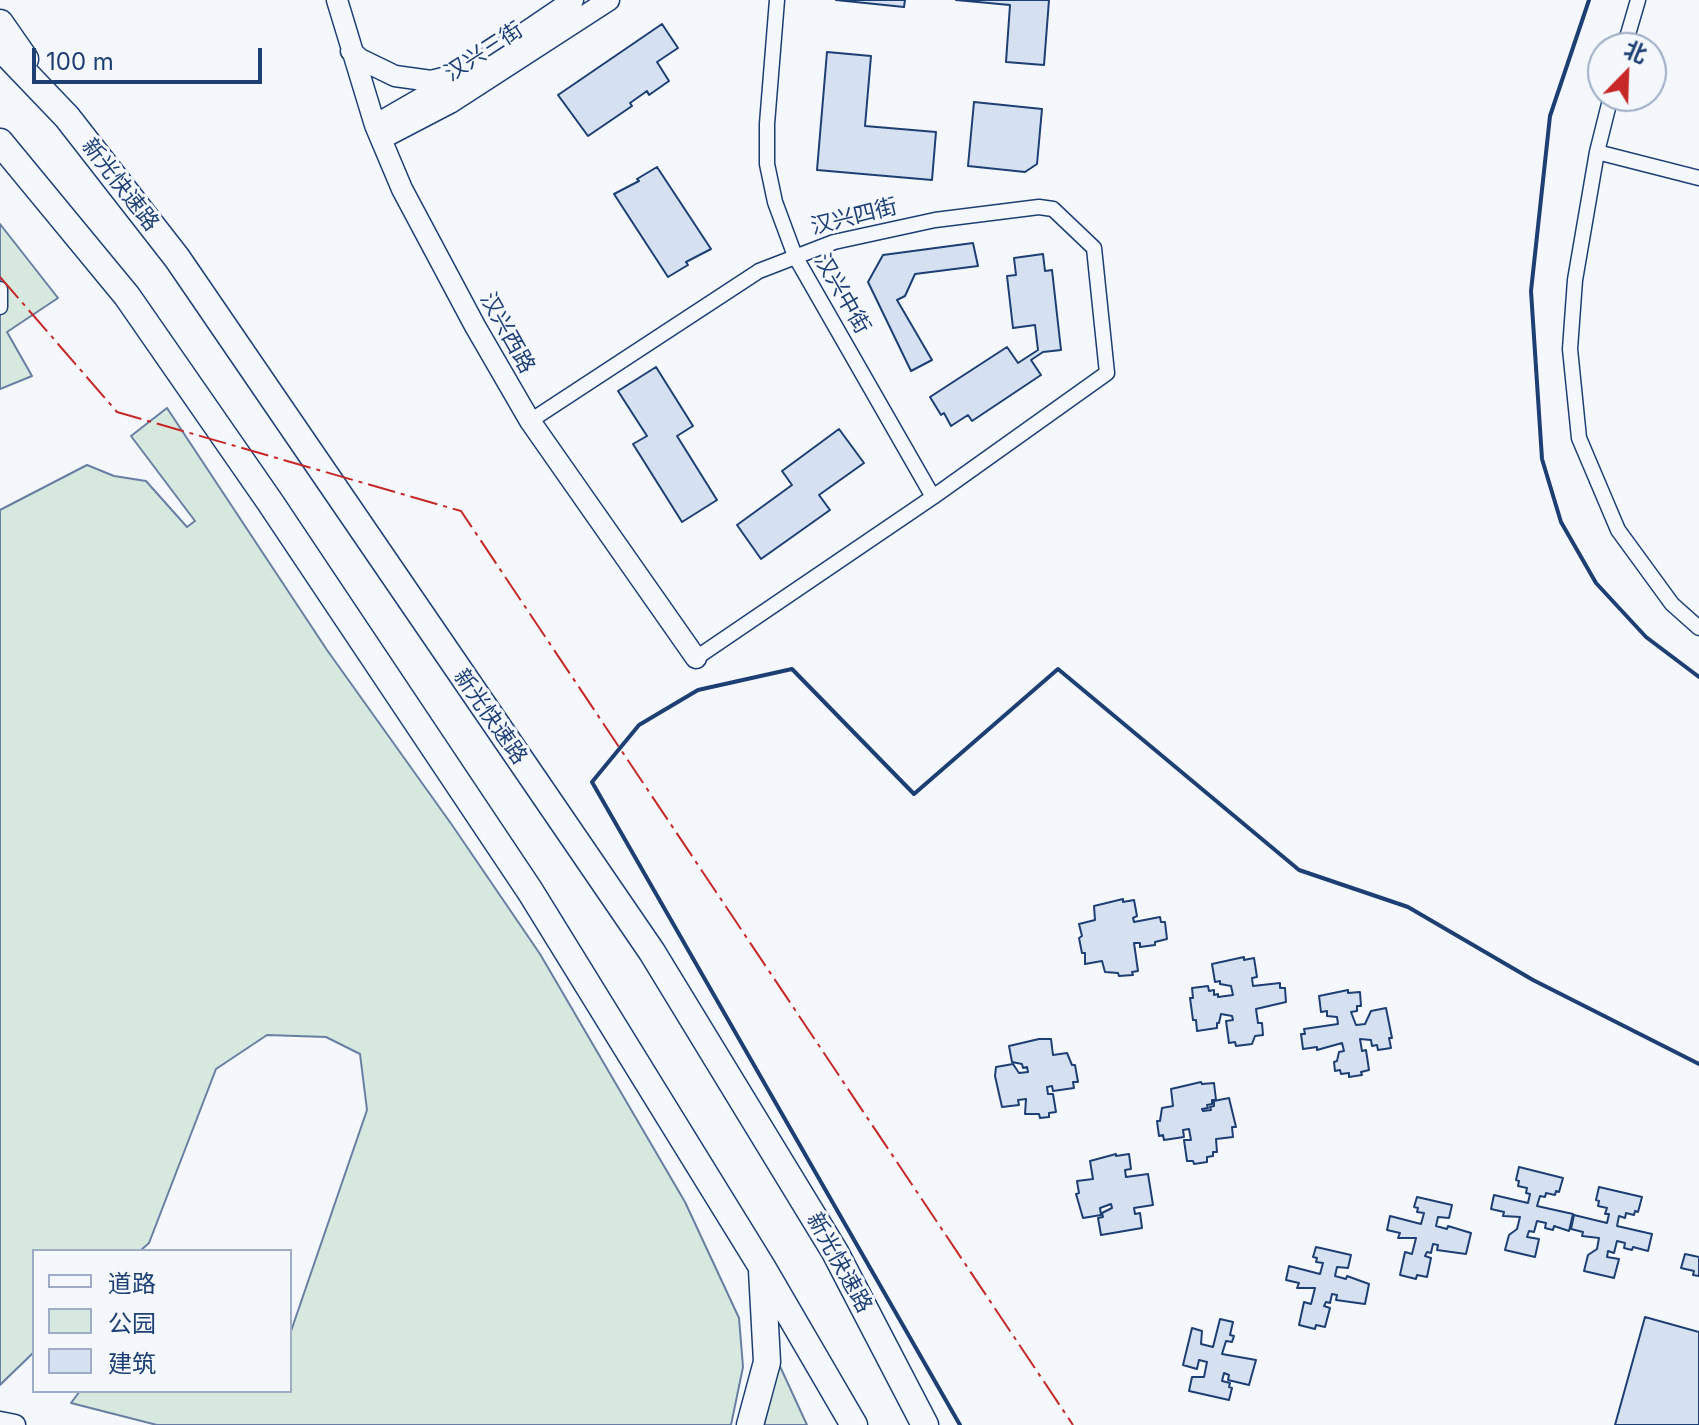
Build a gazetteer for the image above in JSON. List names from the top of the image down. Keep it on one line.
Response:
{"streets":{"highway":["新光快速路"],"street":["汉兴三街","汉兴四街","汉兴中街","汉兴西路"]},"crossings":[["汉兴三街","汉兴西路"],["汉兴四街","汉兴中街"],["汉兴四街","汉兴西路"]],"legend":["道路","公园","建筑"],"scale_bar":"100 m","north":"top right"}
